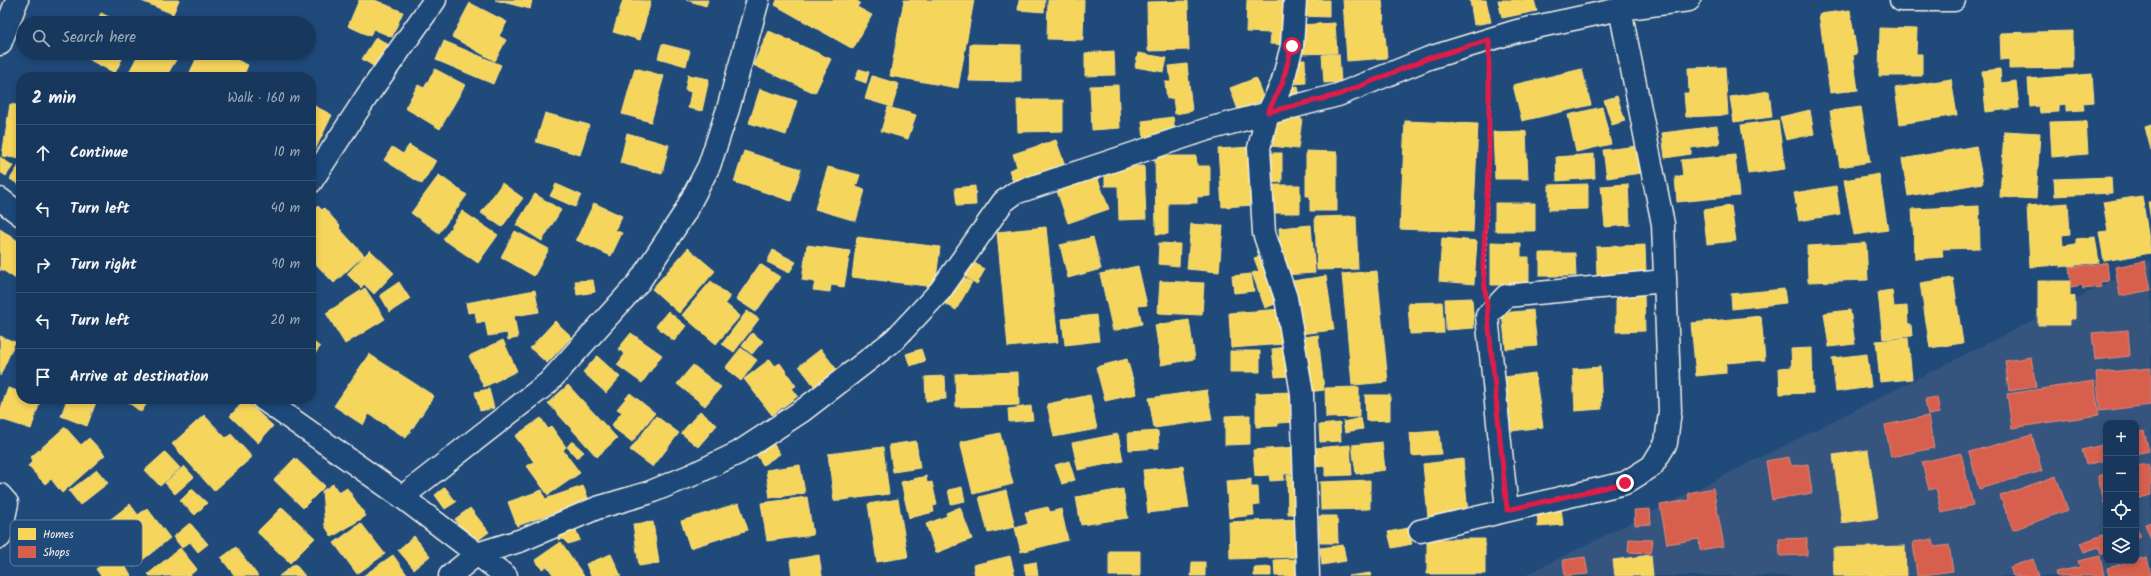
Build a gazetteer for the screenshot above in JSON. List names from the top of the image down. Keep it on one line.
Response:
{"legend":["Homes","Shops"],"page":{"search":"Search here","heading":["2 min","Walk · 160 m"],"list":[["Continue","10 m"],["Turn left","40 m"],["Turn right","90 m"],["Turn left","20 m"],"Arrive at destination"],"map_buttons":["+","−"]}}
